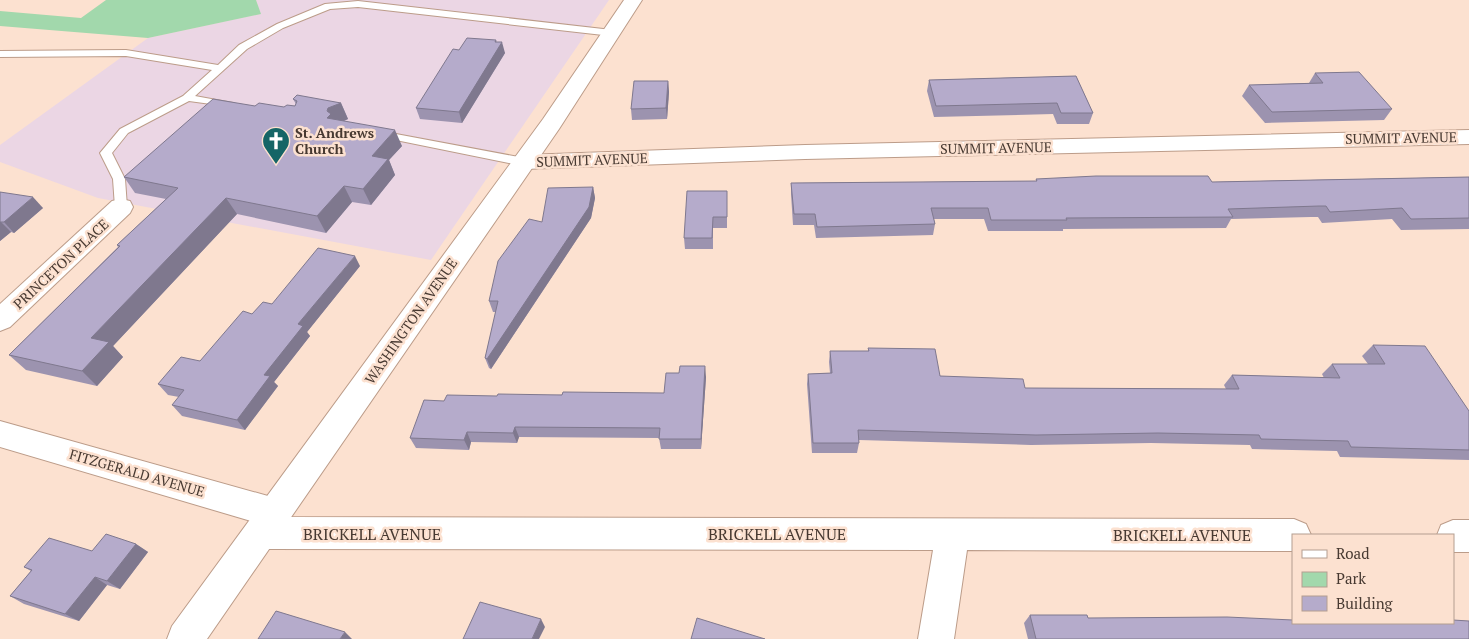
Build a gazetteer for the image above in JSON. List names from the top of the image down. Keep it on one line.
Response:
{"streets":{"street":["SUMMIT AVENUE","PRINCETON PLACE","WASHINGTON AVENUE","FITZGERALD AVENUE","BRICKELL AVENUE"]},"crossings":[["SUMMIT AVENUE","WASHINGTON AVENUE"],["WASHINGTON AVENUE","FITZGERALD AVENUE"],["WASHINGTON AVENUE","BRICKELL AVENUE"],["FITZGERALD AVENUE","BRICKELL AVENUE"]],"places":{"church":["St. Andrews Church"]},"legend":["Road","Park","Building"]}
